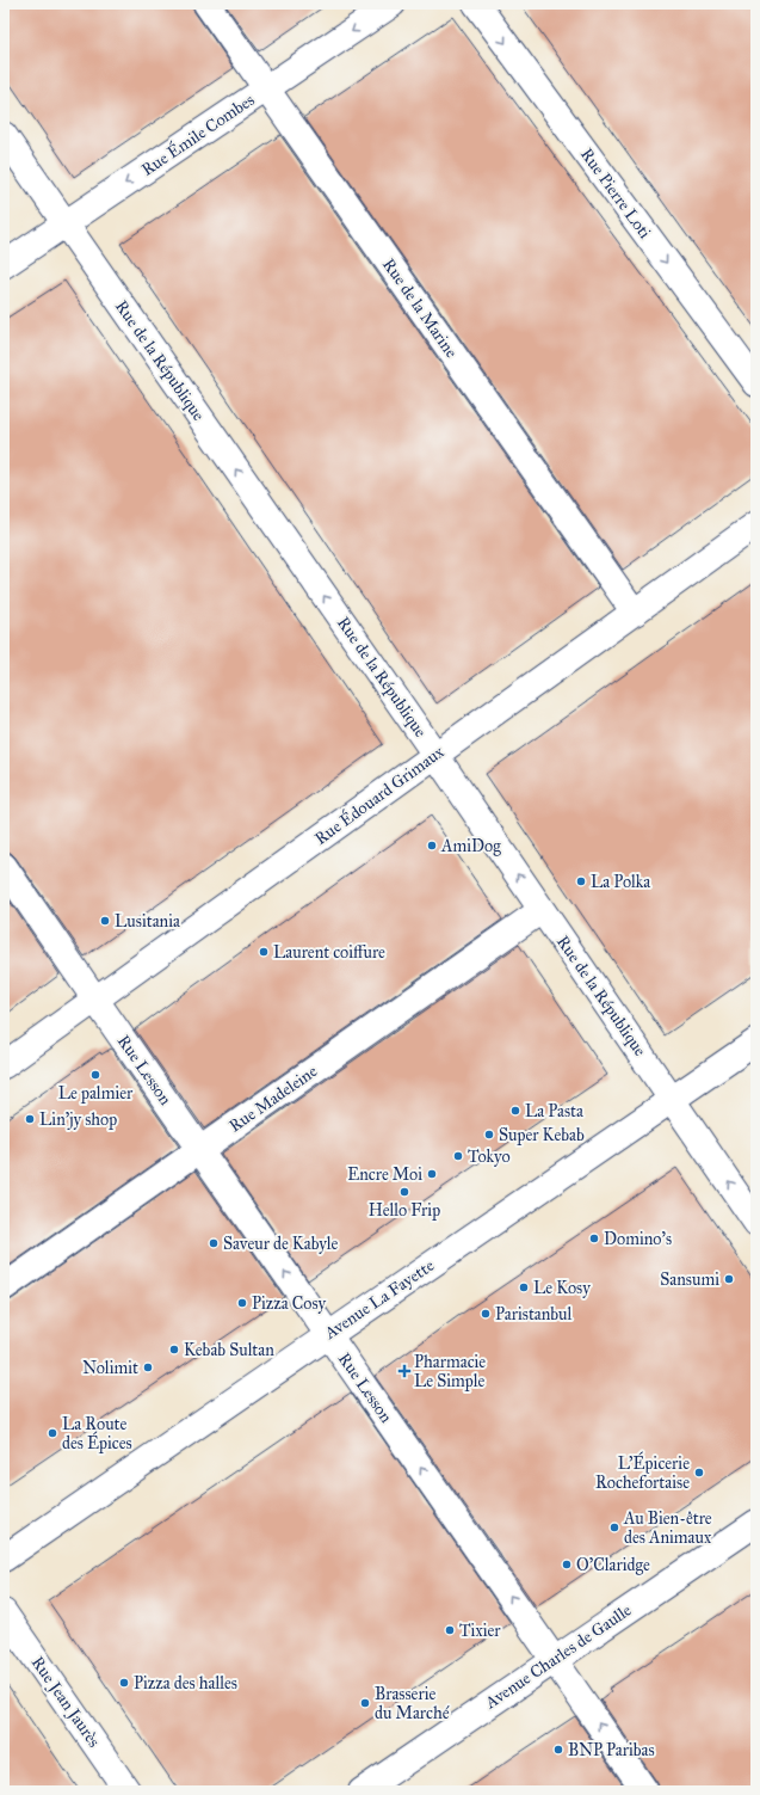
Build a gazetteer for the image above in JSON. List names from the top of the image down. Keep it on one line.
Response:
{"streets":{"street":["Rue Émile Combes","Rue Pierre Loti","Rue de la Marine","Rue de la République","Rue Édouard Grimaux","Rue Lesson","Rue Madeleine","Avenue La Fayette","Avenue Charles de Gaulle","Rue Jean Jaurès"]},"crossings":[["Rue Émile Combes","Rue de la Marine"],["Rue Émile Combes","Rue de la République"],["Rue de la Marine","Rue Édouard Grimaux"],["Rue de la République","Rue Édouard Grimaux"],["Rue de la République","Rue Madeleine"],["Rue de la République","Avenue La Fayette"],["Rue Édouard Grimaux","Rue Lesson"],["Rue Lesson","Rue Madeleine"],["Rue Lesson","Avenue La Fayette"],["Rue Lesson","Avenue Charles de Gaulle"]],"one_way":["Rue Émile Combes","Rue Pierre Loti","Rue de la République","Rue Lesson"],"places":{"other":["AmiDog","La Polka","Lusitania","Laurent coiffure","Le palmier","La Pasta","Lin'jy shop","Super Kebab","Tokyo","Encre Moi","Hello Frip","Domino's","Saveur de Kabyle","Sansumi","Le Kosy","Pizza Cosy","Paristanbul","Kebab Sultan","Nolimit","La Route des Épices","L'Épicerie Rochefortaise","Au Bien-être des Animaux","O'Claridge","Tixier","Pizza des halles","Brasserie du Marché","BNP Paribas"],"health":["Pharmacie Le Simple"]}}
